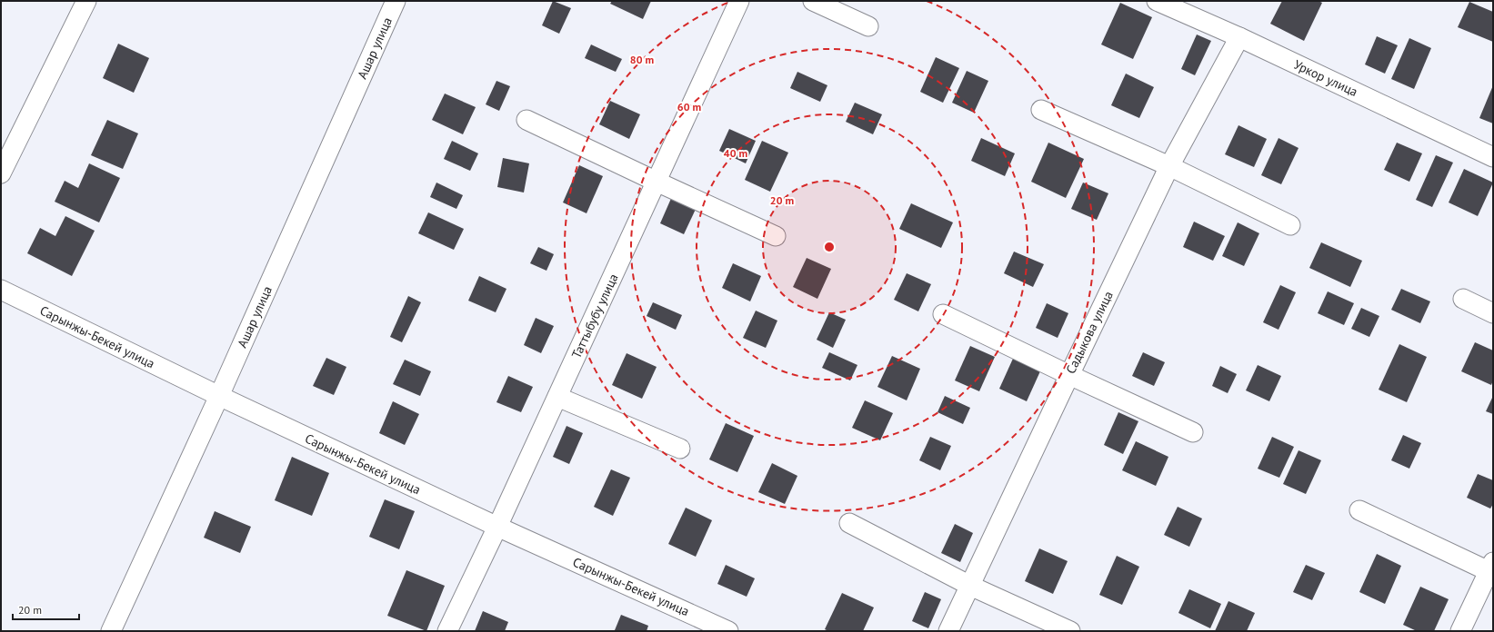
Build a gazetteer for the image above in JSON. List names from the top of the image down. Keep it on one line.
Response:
{"streets":{"street":["Ашар улица","Уркор улица","Таттыбубу улица","Садыкова улица","Сарынжы-Бекей улица"]},"crossings":[["Ашар улица","Сарынжы-Бекей улица"],["Уркор улица","Садыкова улица"],["Таттыбубу улица","Сарынжы-Бекей улица"]],"scale_bar":"20 m","rings":["80 m","60 m","40 m","20 m"]}
